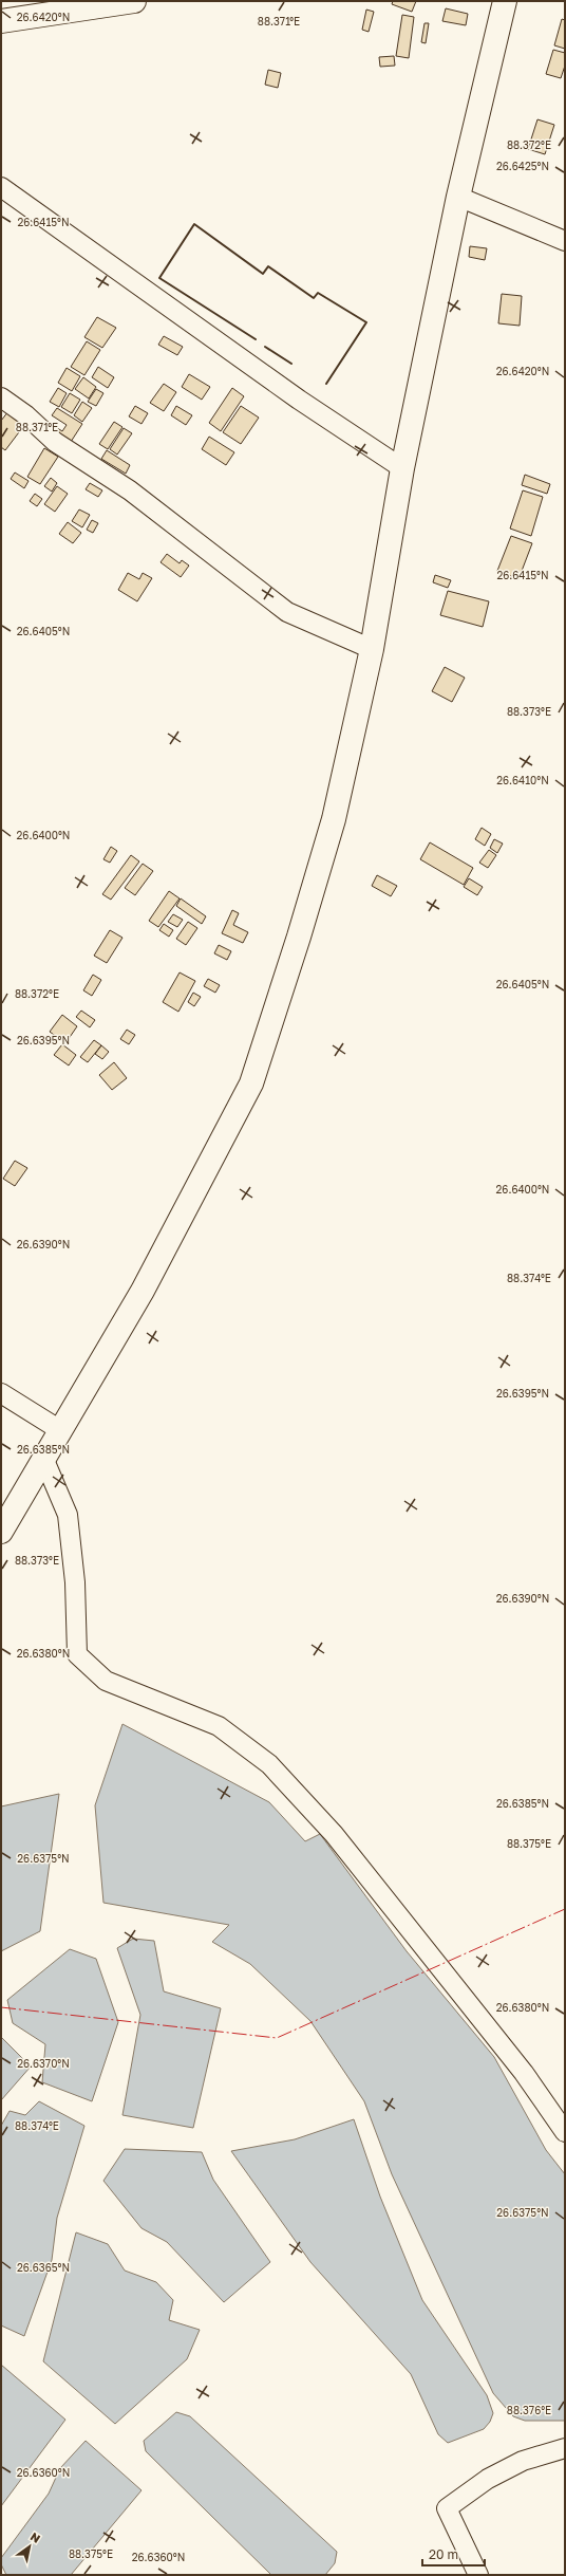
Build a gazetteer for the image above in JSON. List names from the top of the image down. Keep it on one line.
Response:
{"scale_bar":"20 m","north":"top right","coordinates":["26.6420°N","88.371°E","88.372°E","26.6425°N","26.6415°N","26.6405°N","88.373°E","26.6410°N","26.6400°N","26.6395°N","26.6390°N","88.374°E","26.6385°N","26.6380°N","88.375°E","26.6375°N","26.6370°N","26.6365°N","88.376°E","26.6360°N"]}
